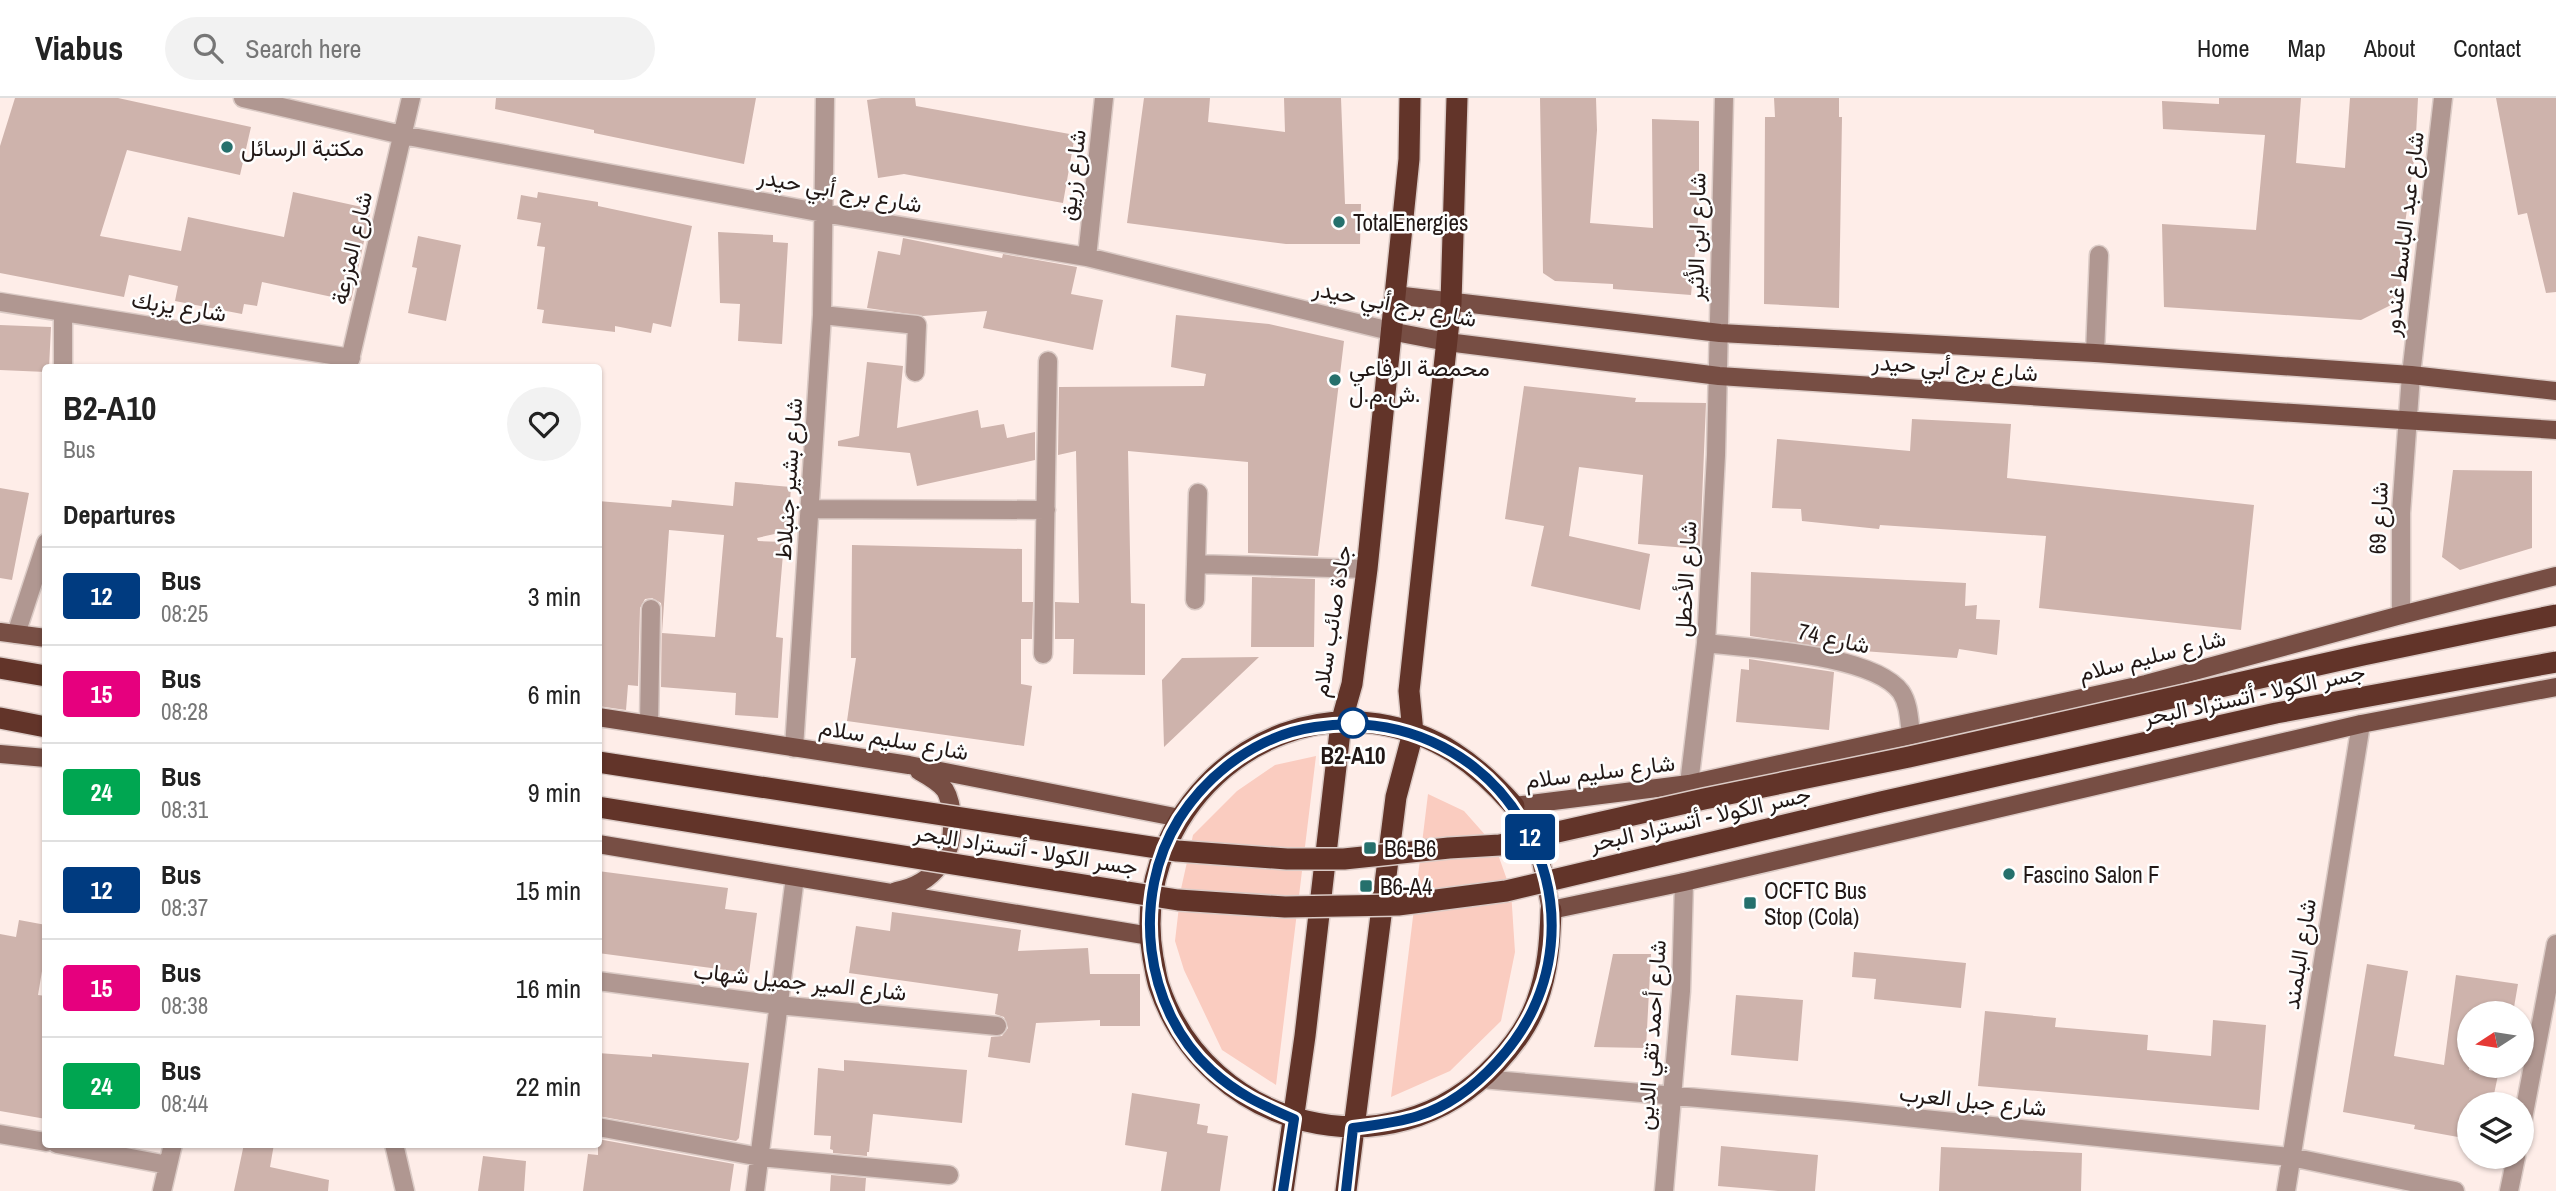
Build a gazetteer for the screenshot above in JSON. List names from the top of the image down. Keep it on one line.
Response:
{"streets":{"highway":["جادة صائب سلام","جسر الكولا - أتستراد البحر"],"main road":["شارع برج أبي حيدر","شارع سليم سلام"],"street":["شارع زريق","شارع عبد الباسط غندور","شارع ابن الأثير","شارع المزرعة","شارع يزبك","شارع بشير جنبلاط","شارع 69","شارع الأخطل","شارع 74","شارع البلمند","شارع المير جميل شهاب","شارع أحمد تقي الدين","شارع جبل العرب"]},"crossings":[["شارع زريق","شارع برج أبي حيدر"],["شارع برج أبي حيدر","شارع عبد الباسط غندور"],["شارع برج أبي حيدر","شارع ابن الأثير"],["شارع برج أبي حيدر","شارع المزرعة"],["شارع برج أبي حيدر","شارع بشير جنبلاط"],["شارع برج أبي حيدر","شارع 69"],["شارع برج أبي حيدر","شارع الأخطل"],["شارع برج أبي حيدر","جادة صائب سلام"],["شارع عبد الباسط غندور","شارع 69"],["شارع ابن الأثير","شارع الأخطل"],["شارع المزرعة","شارع يزبك"],["شارع بشير جنبلاط","شارع سليم سلام"],["شارع 69","شارع سليم سلام"],["شارع الأخطل","شارع 74"],["شارع الأخطل","شارع سليم سلام"],["شارع 74","شارع سليم سلام"],["شارع البلمند","شارع جبل العرب"],["شارع أحمد تقي الدين","شارع جبل العرب"]],"places":{"other":["مكتبة الرسائل","TotalEnergies","محمصة الرفاعي ش.م.ل.","B2-A10","Fascino Salon F"],"transit":["B6-B6","B6-A4","OCFTC Bus Stop (Cola)"]},"lines":["bus line 12"],"north":"left","page":{"header":"Viabus","search":"Search here","nav":["Home","Map","About","Contact"],"on_map":"12","heading":[["B2-A10","Bus"],"Departures"],"list":[{"mark":"12","name":"Bus","note":"08:25","value":"3 min"},{"mark":"15","name":"Bus","note":"08:28","value":"6 min"},{"mark":"24","name":"Bus","note":"08:31","value":"9 min"},{"mark":"12","name":"Bus","note":"08:37","value":"15 min"},{"mark":"15","name":"Bus","note":"08:38","value":"16 min"},{"mark":"24","name":"Bus","note":"08:44","value":"22 min"}]}}
